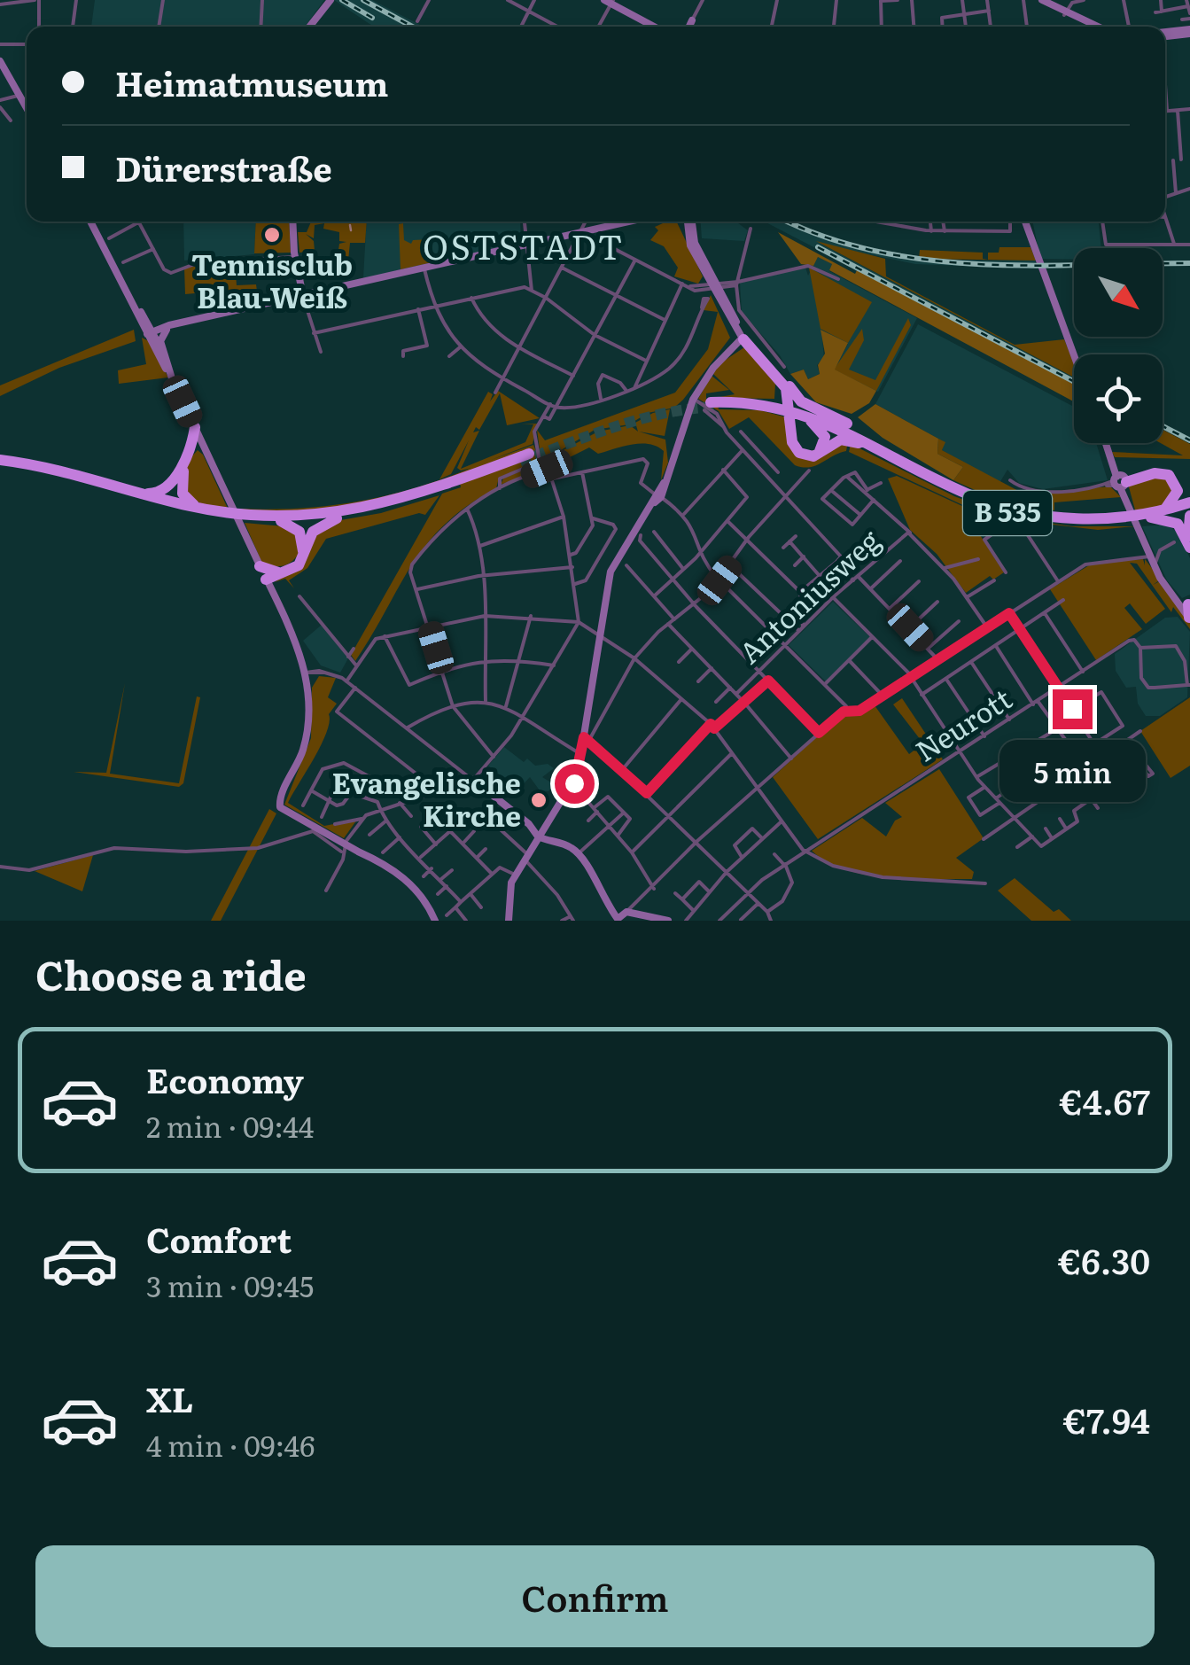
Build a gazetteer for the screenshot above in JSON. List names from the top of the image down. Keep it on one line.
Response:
{"streets":{"highway":["B 535"],"street":["Antoniusweg","Neurott"]},"districts":["OSTSTADT"],"places":["Tennisclub Blau-Weiß","Evangelische Kirche"],"north":"bottom right","page":{"banner":["Heimatmuseum","Dürerstraße"],"bubble":"5 min","heading":"Choose a ride","list":[{"name":"Economy","note":"2 min · 09:44","value":"€4.67"},{"name":"Comfort","note":"3 min · 09:45","value":"€6.30"},{"name":"XL","note":"4 min · 09:46","value":"€7.94"}],"buttons":"Confirm"}}
